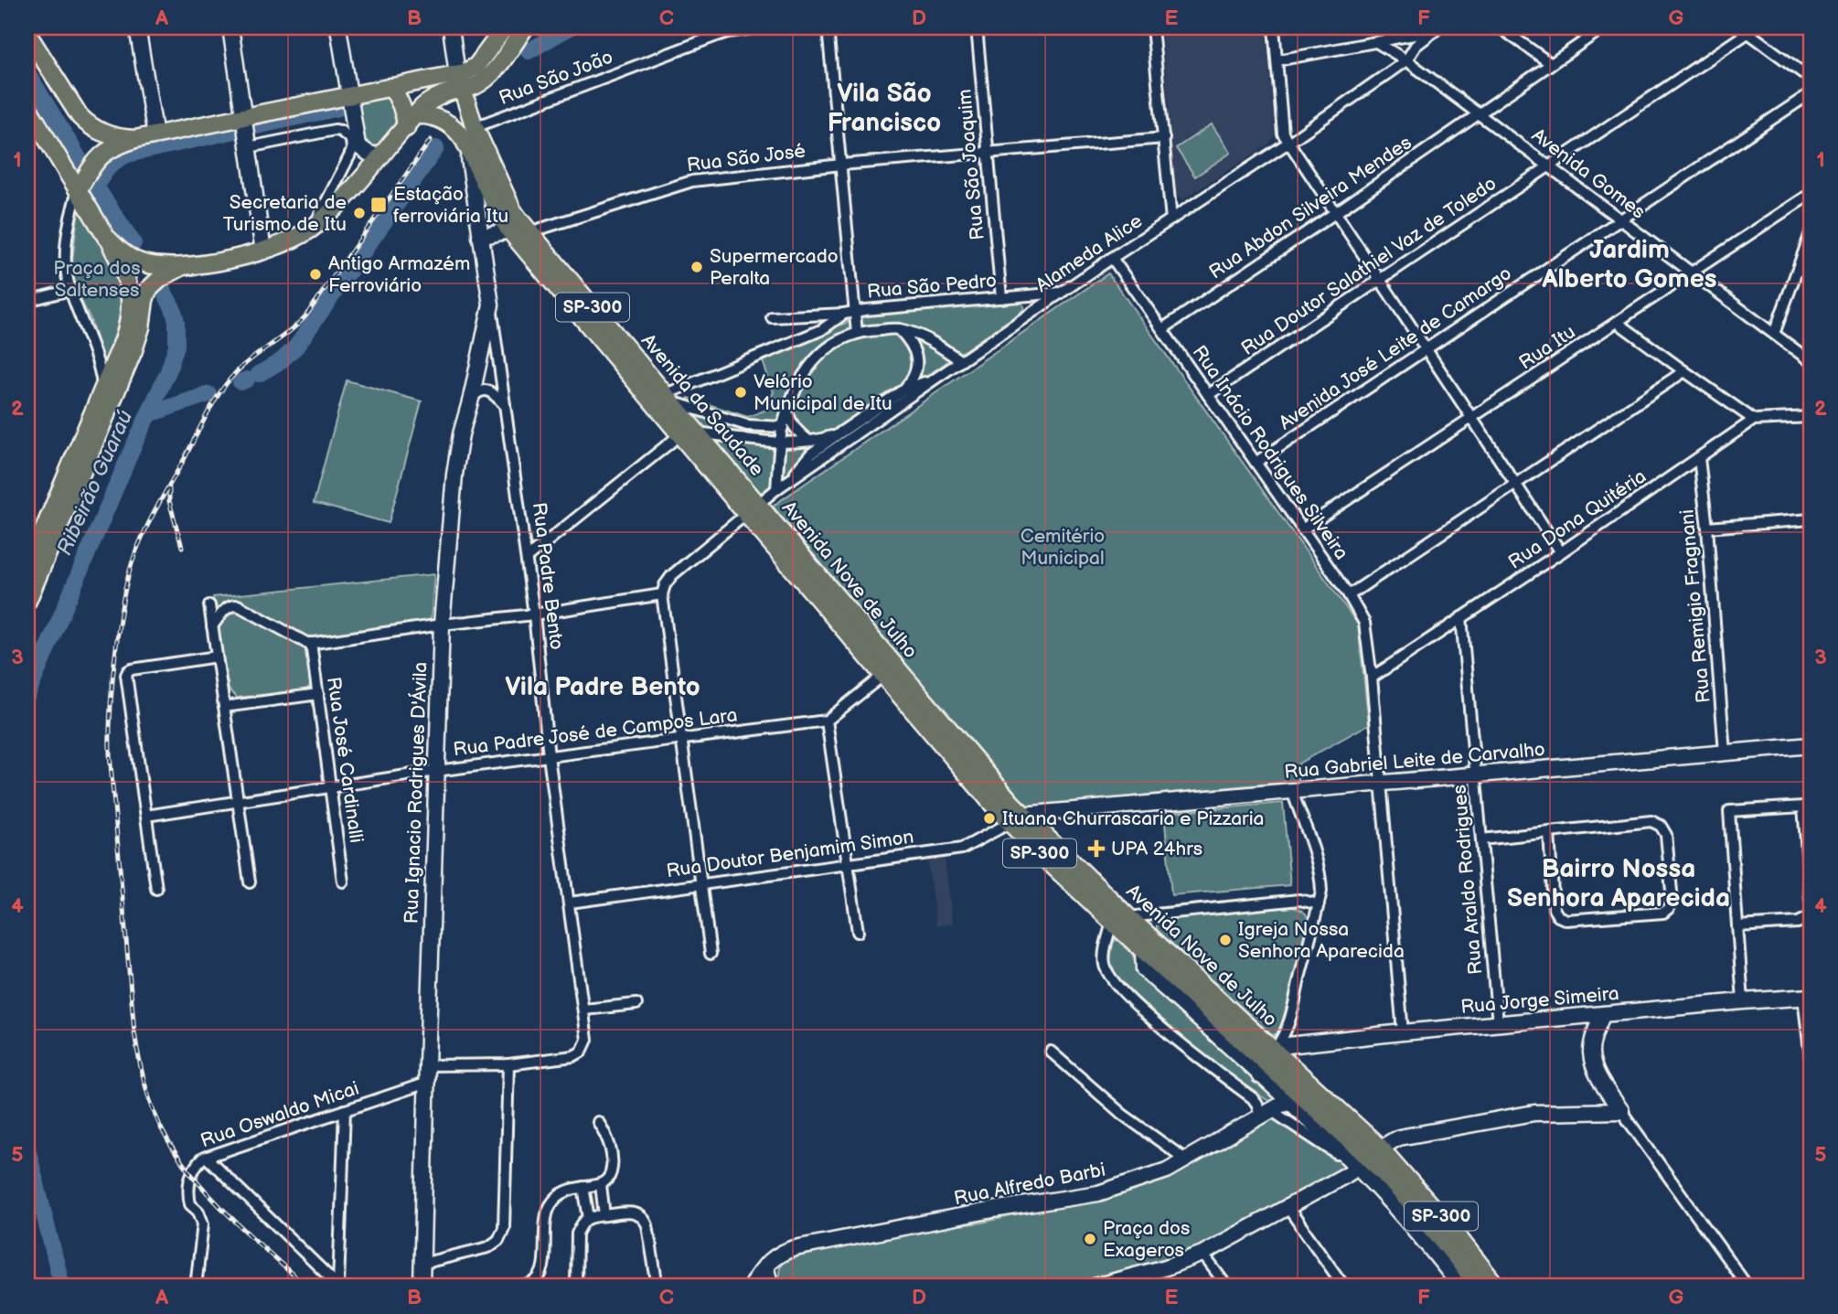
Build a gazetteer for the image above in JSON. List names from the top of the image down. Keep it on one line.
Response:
{"streets":{"main road":["SP-300","Avenida da Saudade","Avenida Nove de Julho"],"street":["Rua São João","Rua São José","Rua São Joaquim","Avenida Gomes","Rua Abdon Silveira Mendes","Alameda Alice","Rua Doutor Salathiel Vaz de Toledo","Rua São Pedro","Rua Itu","Avenida José Leite de Camargo","Rua Inácio Rodrigues Silveira","Rua Dona Quitéria","Rua Padre Bento","Rua Remigio Fragnani","Rua Padre José de Campos Lara","Rua José Cardinalli","Rua Gabriel Leite de Carvalho","Rua Ignacio Rodrigues D'Ávila","Rua Doutor Benjamim Simon","Rua Araldo Rodrigues","Rua Jorge Simeira","Rua Oswaldo Micai","Rua Alfredo Barbi"]},"crossings":[["Rua São João","Avenida da Saudade"],["Rua São José","Rua São Joaquim"],["Rua São José","Avenida da Saudade"],["Rua São Joaquim","Rua São Pedro"],["Avenida Gomes","Rua Abdon Silveira Mendes"],["Avenida Gomes","Alameda Alice"],["Avenida Gomes","Rua Doutor Salathiel Vaz de Toledo"],["Avenida Gomes","Rua Itu"],["Avenida Gomes","Avenida José Leite de Camargo"],["Rua Abdon Silveira Mendes","Rua Inácio Rodrigues Silveira"],["Alameda Alice","Rua São Pedro"],["Alameda Alice","Avenida da Saudade"],["Alameda Alice","Rua Inácio Rodrigues Silveira"],["Alameda Alice","Avenida Nove de Julho"],["Rua Doutor Salathiel Vaz de Toledo","Rua Inácio Rodrigues Silveira"],["Rua São Pedro","Avenida da Saudade"],["Rua Itu","Rua Inácio Rodrigues Silveira"],["Avenida José Leite de Camargo","Rua Inácio Rodrigues Silveira"],["Avenida da Saudade","Rua Padre Bento"],["Avenida da Saudade","Avenida Nove de Julho"],["Rua Inácio Rodrigues Silveira","Rua Dona Quitéria"],["Rua Inácio Rodrigues Silveira","Rua Gabriel Leite de Carvalho"],["Rua Inácio Rodrigues Silveira","Rua Jorge Simeira"],["Rua Dona Quitéria","Rua Remigio Fragnani"],["Rua Dona Quitéria","Rua Araldo Rodrigues"],["Rua Padre Bento","Rua Padre José de Campos Lara"],["Rua Padre Bento","Rua Ignacio Rodrigues D'Ávila"],["Rua Padre Bento","Rua Doutor Benjamim Simon"],["Avenida Nove de Julho","Rua Gabriel Leite de Carvalho"],["Avenida Nove de Julho","Rua Doutor Benjamim Simon"],["Avenida Nove de Julho","Rua Jorge Simeira"],["Rua Remigio Fragnani","Rua Gabriel Leite de Carvalho"],["Rua Padre José de Campos Lara","Rua José Cardinalli"],["Rua Padre José de Campos Lara","Rua Ignacio Rodrigues D'Ávila"],["Rua Gabriel Leite de Carvalho","Rua Doutor Benjamim Simon"],["Rua Gabriel Leite de Carvalho","Rua Araldo Rodrigues"],["Rua Ignacio Rodrigues D'Ávila","Rua Oswaldo Micai"],["Rua Araldo Rodrigues","Rua Jorge Simeira"]],"districts":["Vila São Francisco","Jardim Alberto Gomes","Vila Padre Bento","Bairro Nossa Senhora Aparecida"],"water":["Ribeirão Guaraú"],"parks":["Praça dos Saltenses","Cemitério Municipal"],"places":{"transit":["Estação ferroviária Itu"],"other":["Secretaria de Turismo de Itu","Supermercado Peralta","Antigo Armazém Ferroviário","Velório Municipal de Itu","Ituana Churrascaria e Pizzaria","Igreja Nossa Senhora Aparecida","Praça dos Exageros"],"health":["UPA 24hrs"]},"grid":{"columns":["A","B","C","D","E","F","G"],"rows":["1","2","3","4","5"]}}
